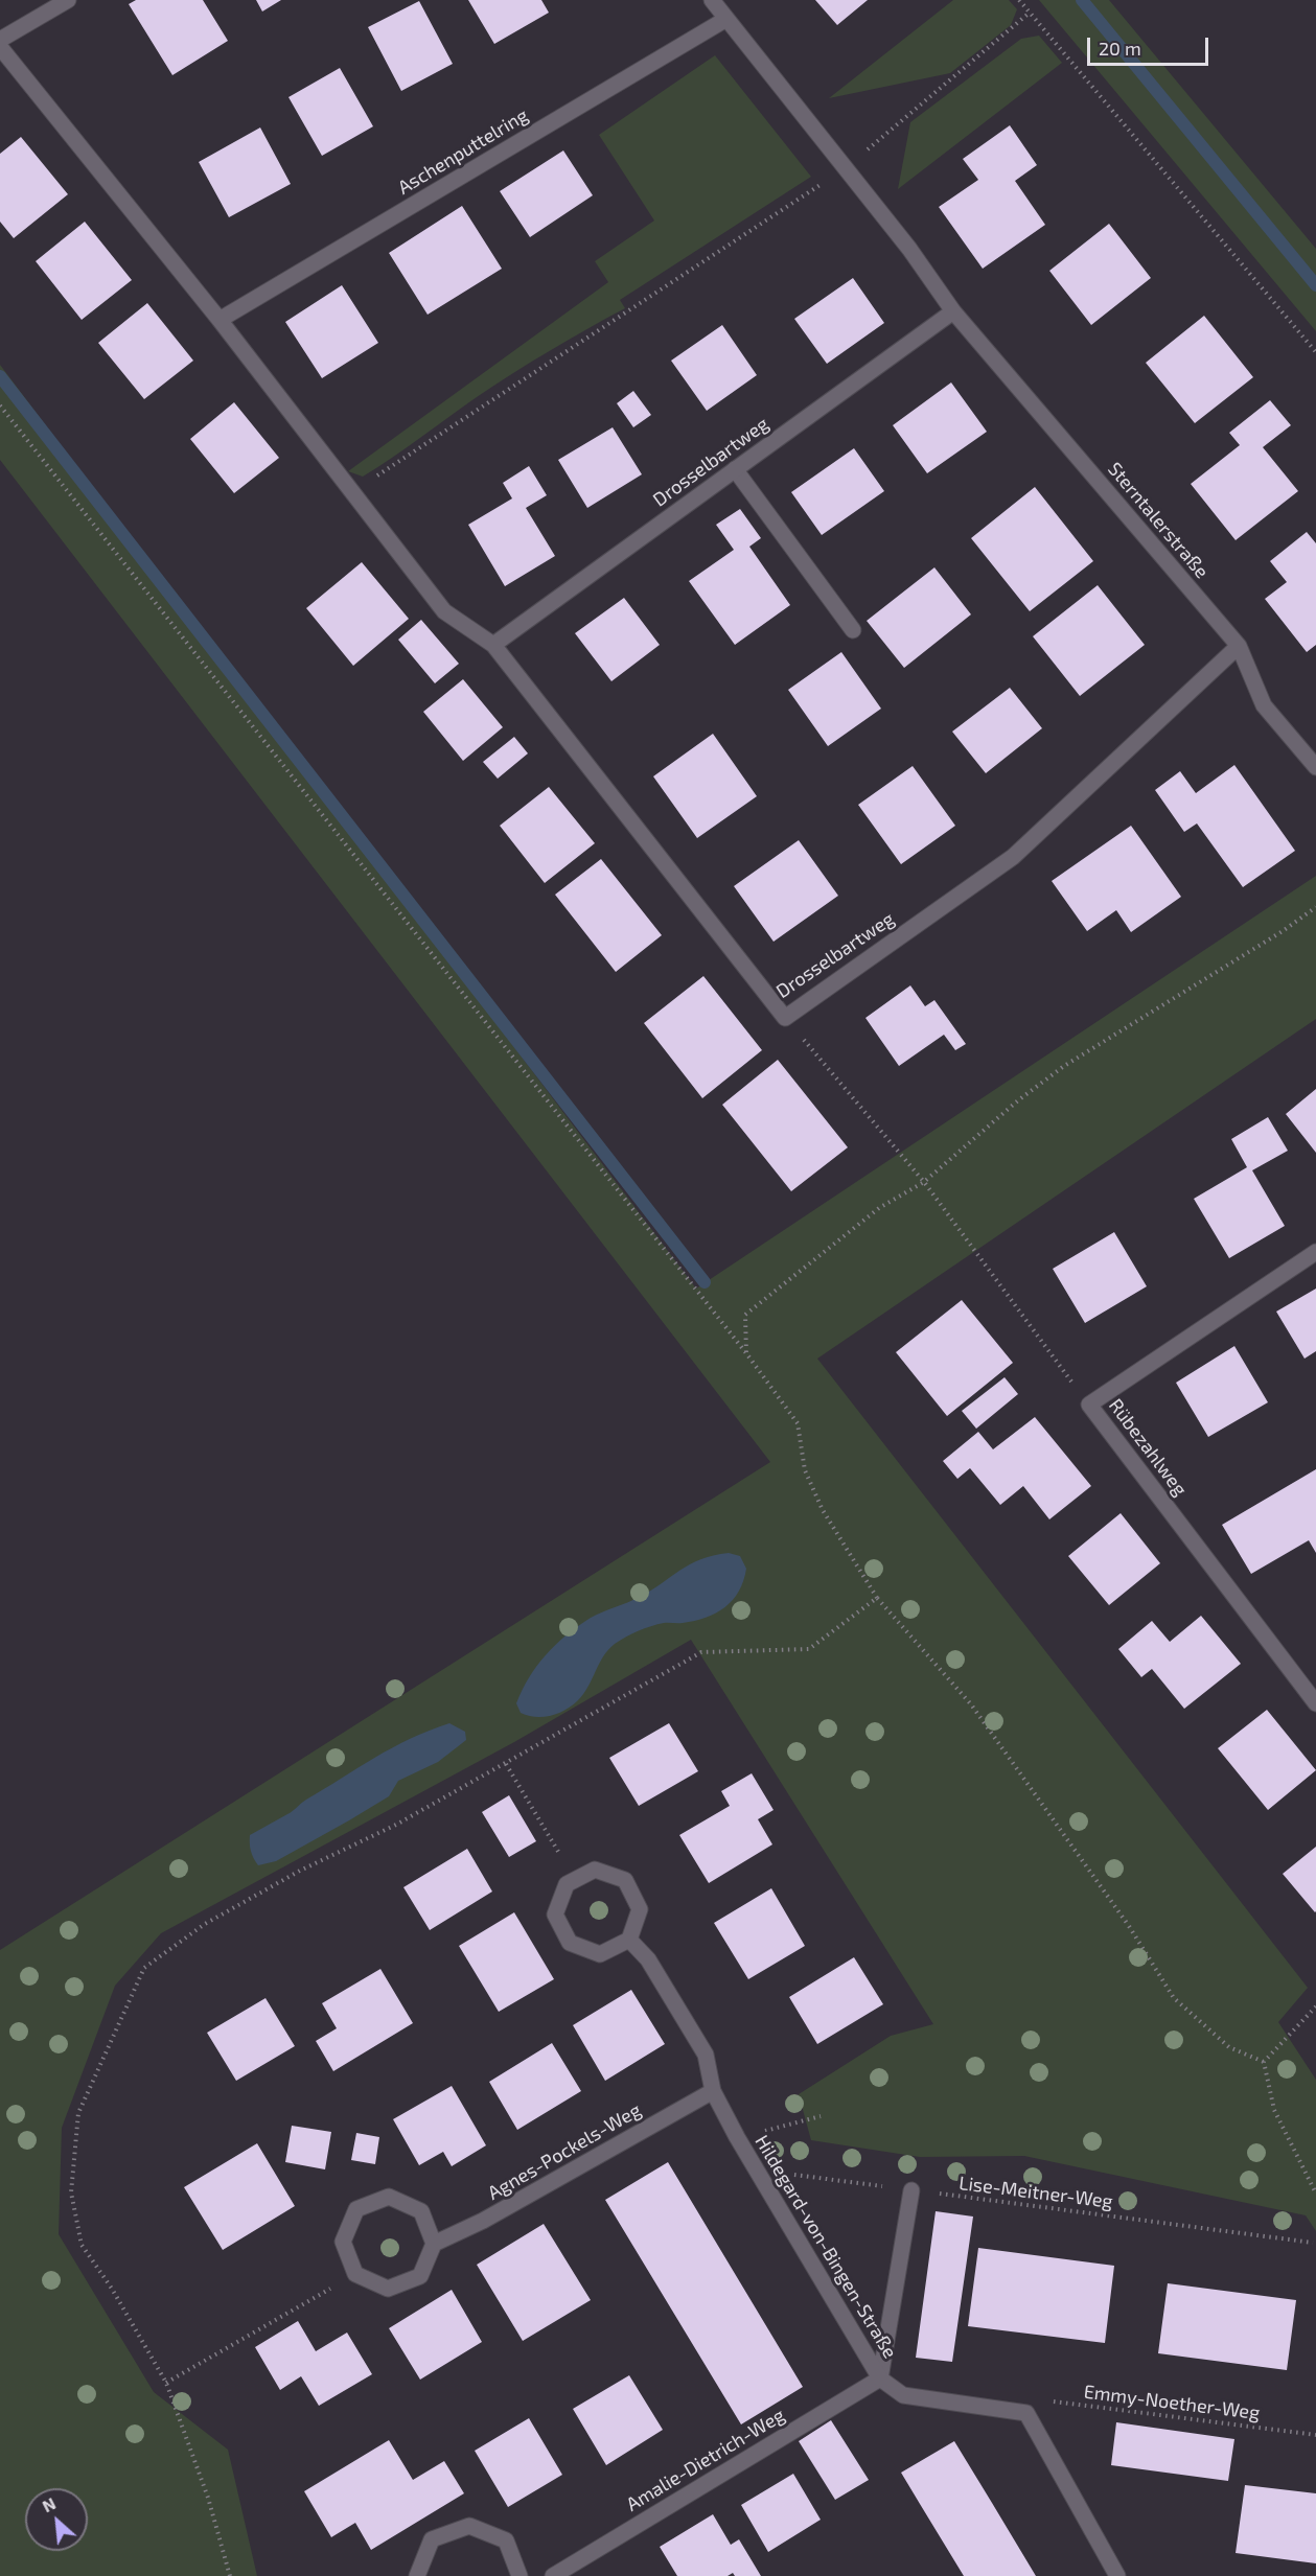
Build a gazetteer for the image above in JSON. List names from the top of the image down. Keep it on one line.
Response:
{"streets":{"street":["Aschenputtelring","Drosselbartweg","Sterntalerstraße","Rübezahlweg","Agnes-Pockels-Weg","Hildegard-von-Bingen-Straße","Amalie-Dietrich-Weg"],"path":["Lise-Meitner-Weg","Emmy-Noether-Weg"]},"crossings":[["Drosselbartweg","Sterntalerstraße"],["Agnes-Pockels-Weg","Hildegard-von-Bingen-Straße"],["Lise-Meitner-Weg","Hildegard-von-Bingen-Straße"],["Hildegard-von-Bingen-Straße","Emmy-Noether-Weg"],["Hildegard-von-Bingen-Straße","Amalie-Dietrich-Weg"]],"scale_bar":"20 m","north":"top left"}
